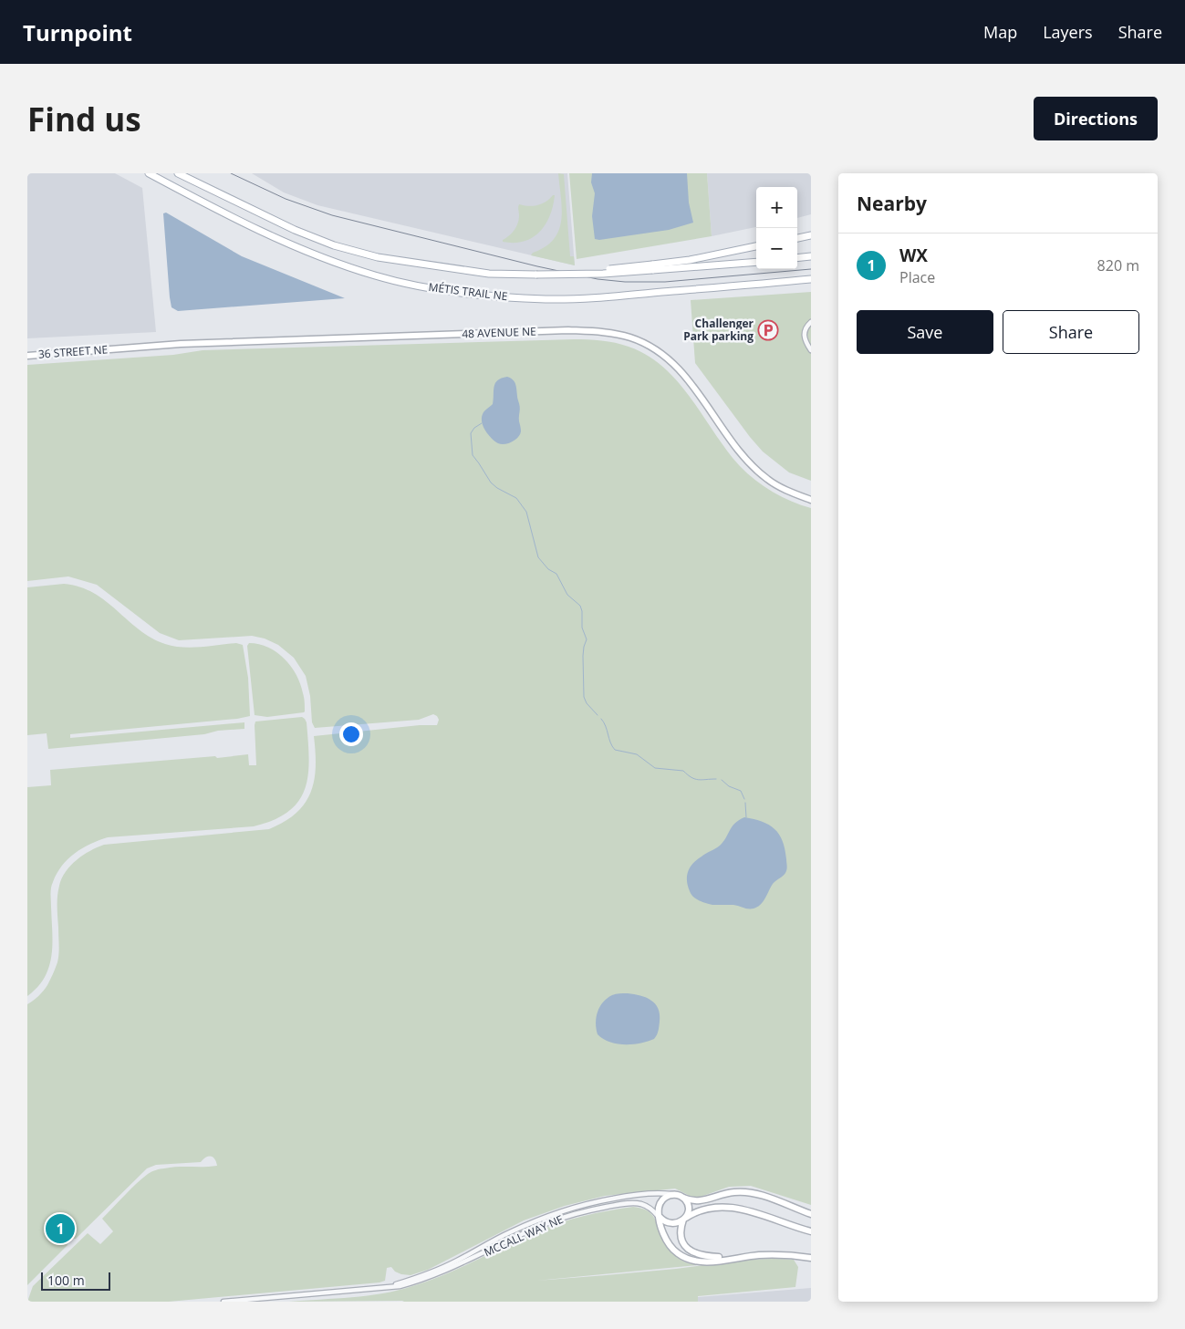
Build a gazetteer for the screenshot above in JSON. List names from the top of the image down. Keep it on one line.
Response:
{"streets":{"main road":["MÉTIS TRAIL NE"],"street":["48 AVENUE NE","36 STREET NE","MCCALL WAY NE"]},"crossings":[["48 AVENUE NE","36 STREET NE"]],"places":{"parking":["Challenger Park parking"]},"scale_bar":"100 m","page":{"header":"Turnpoint","nav":["Map","Layers","Share"],"buttons":["Directions",["Save","Share"]],"title":"Find us","heading":"Nearby","map_buttons":["+","−"],"list":[{"mark":"1","name":"WX","note":"Place","value":"820 m"}],"pins":"1","scale":"100 m"}}
